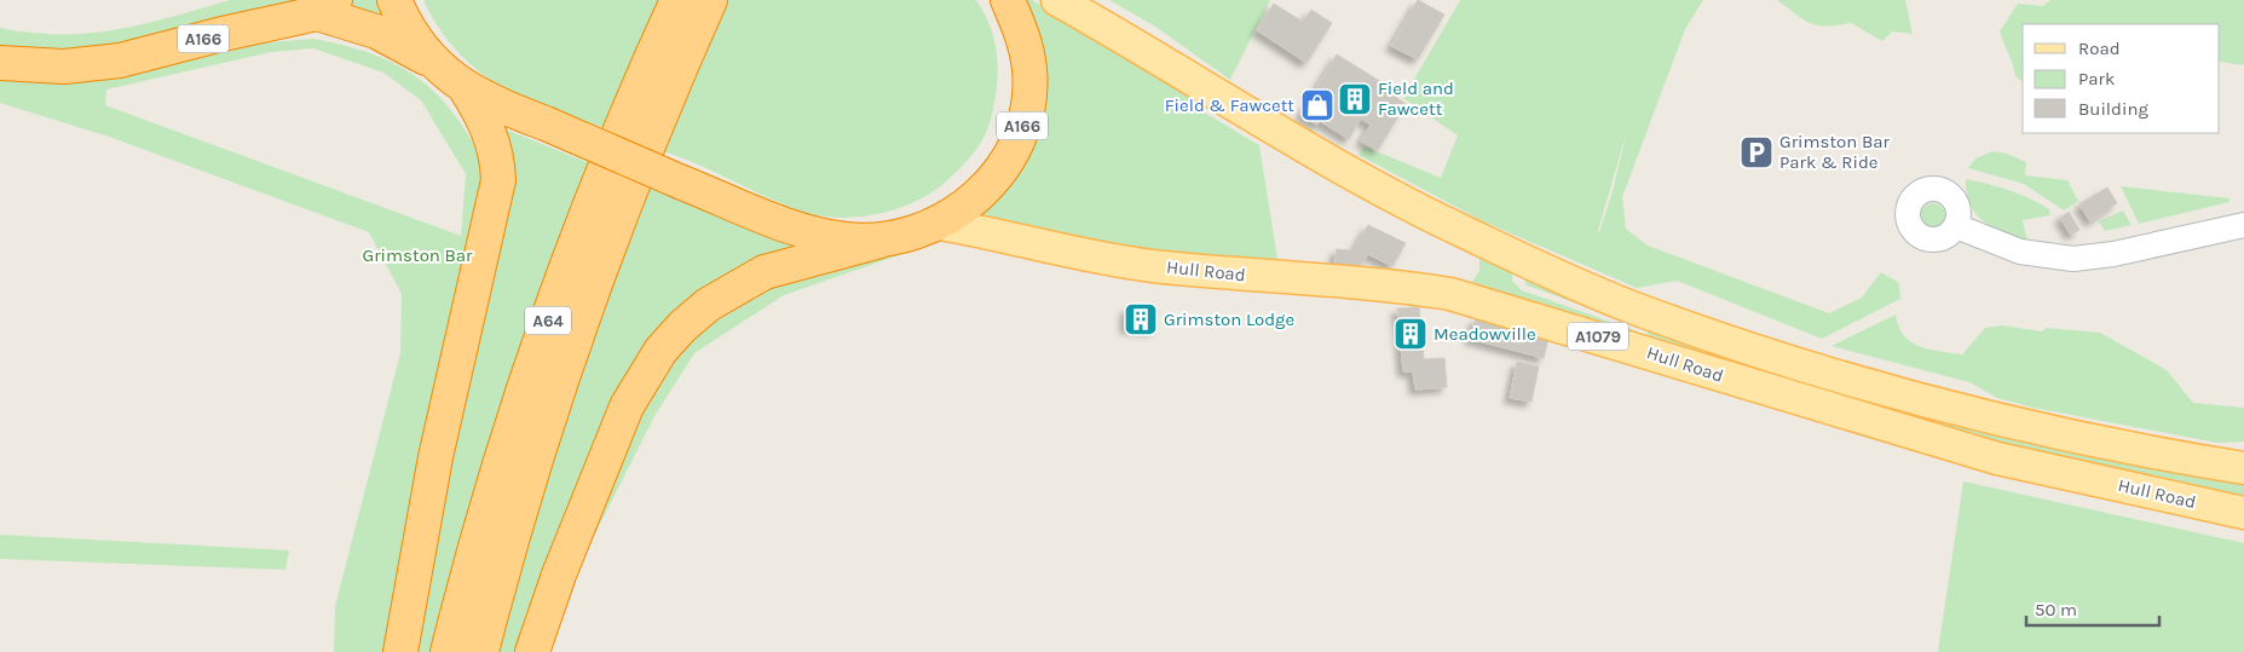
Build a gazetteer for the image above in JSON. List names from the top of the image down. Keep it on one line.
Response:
{"streets":{"highway":["A166","A64"],"main road":["Hull Road","A1079"]},"crossings":[["A166","Hull Road"]],"parks":["Grimston Bar"],"places":{"building":["Field and Fawcett","Grimston Lodge","Meadowville"],"shop":["Field & Fawcett"],"parking":["Grimston Bar Park & Ride"]},"legend":["Road","Park","Building"],"scale_bar":"50 m"}
